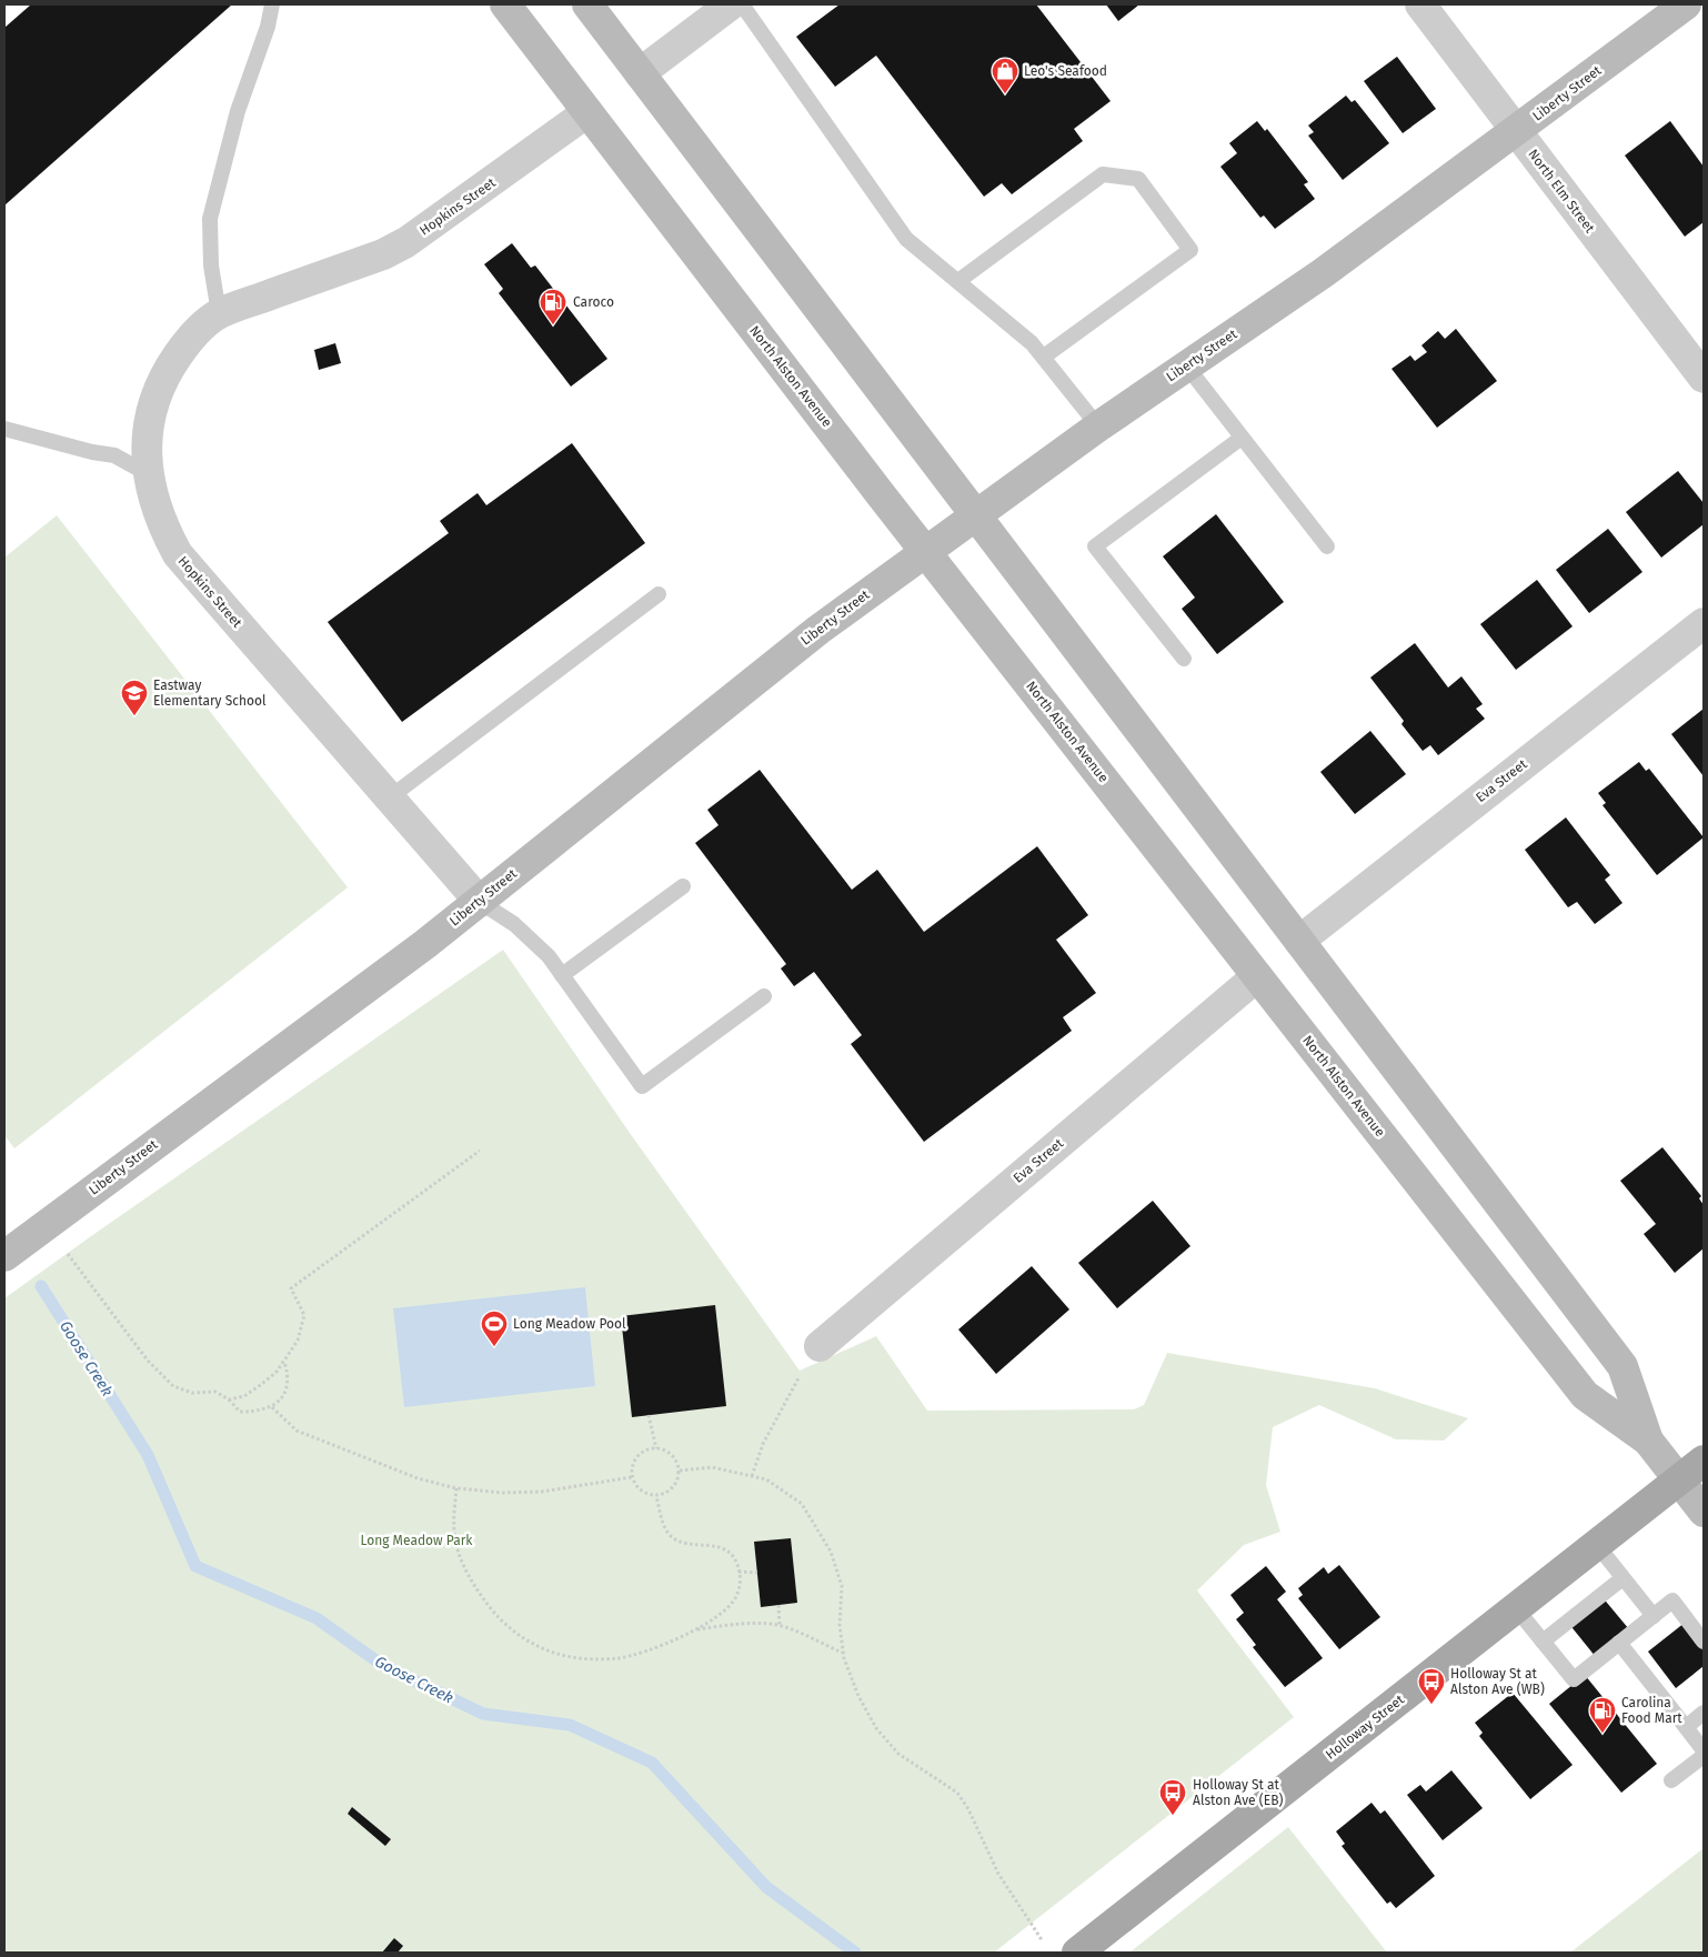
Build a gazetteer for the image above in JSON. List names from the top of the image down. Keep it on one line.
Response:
{"streets":{"main road":["Liberty Street","North Alston Avenue","Holloway Street"],"street":["North Elm Street","Hopkins Street","Eva Street"]},"crossings":[["Liberty Street","North Elm Street"],["Liberty Street","Hopkins Street"],["Liberty Street","North Alston Avenue"],["Hopkins Street","North Alston Avenue"],["North Alston Avenue","Eva Street"],["North Alston Avenue","Holloway Street"]],"water":["Goose Creek"],"parks":["Long Meadow Park"],"places":{"shop":["Leo's Seafood"],"fuel station":["Caroco","Carolina Food Mart"],"school or university":["Eastway Elementary School"],"sports":["Long Meadow Pool"],"bus stop":["Holloway St at Alston Ave (WB)","Holloway St at Alston Ave (EB)"]}}
